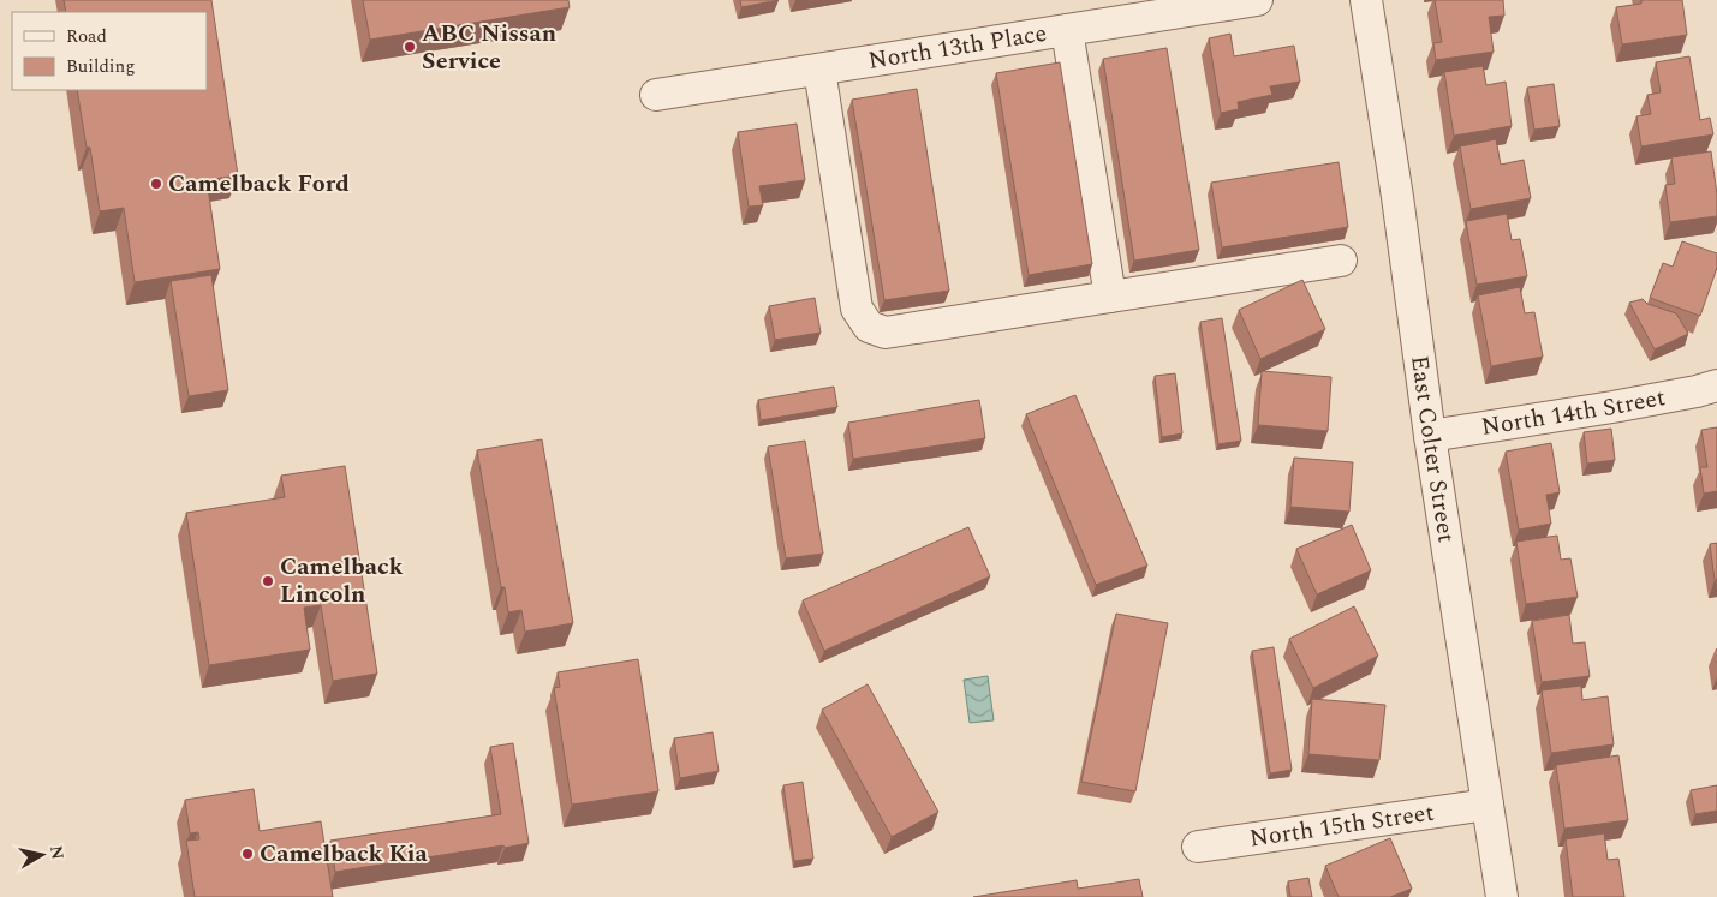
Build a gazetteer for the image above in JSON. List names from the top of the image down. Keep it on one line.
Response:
{"streets":{"street":["North 13th Place","North 14th Street","East Colter Street","North 15th Street"]},"crossings":[["North 14th Street","East Colter Street"],["East Colter Street","North 15th Street"]],"places":["ABC Nissan Service","Camelback Ford","Camelback Lincoln","Camelback Kia"],"legend":["Road","Building"],"north":"right"}
